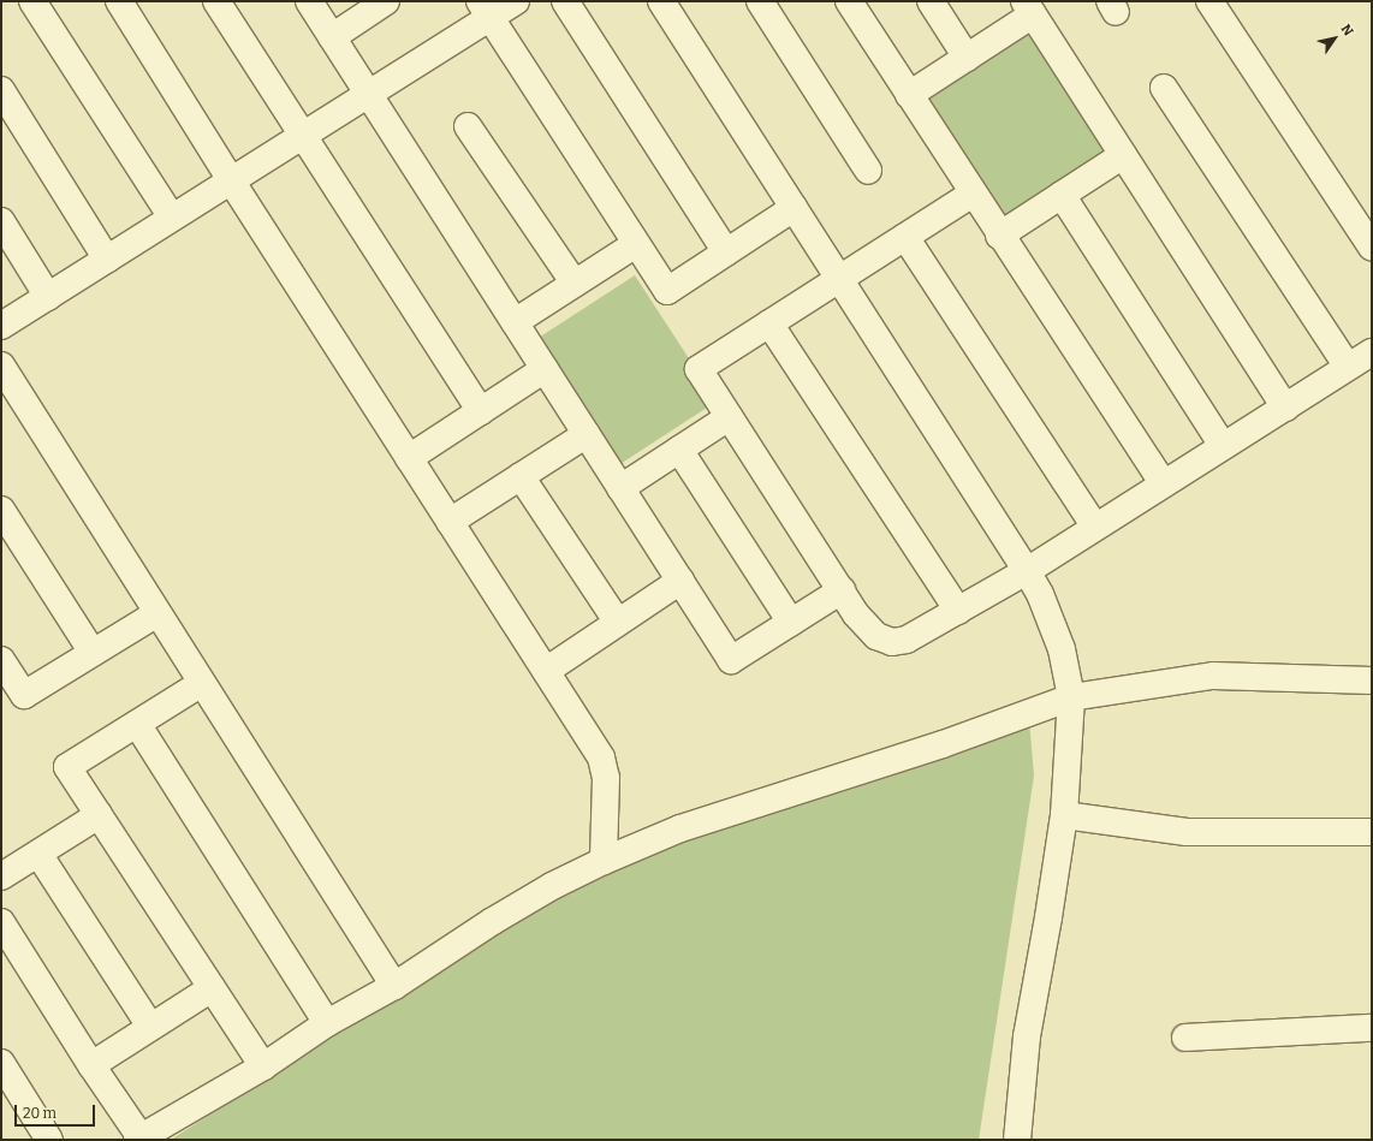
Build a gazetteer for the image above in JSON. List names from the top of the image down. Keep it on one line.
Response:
{"scale_bar":"20 m","north":"top right"}
